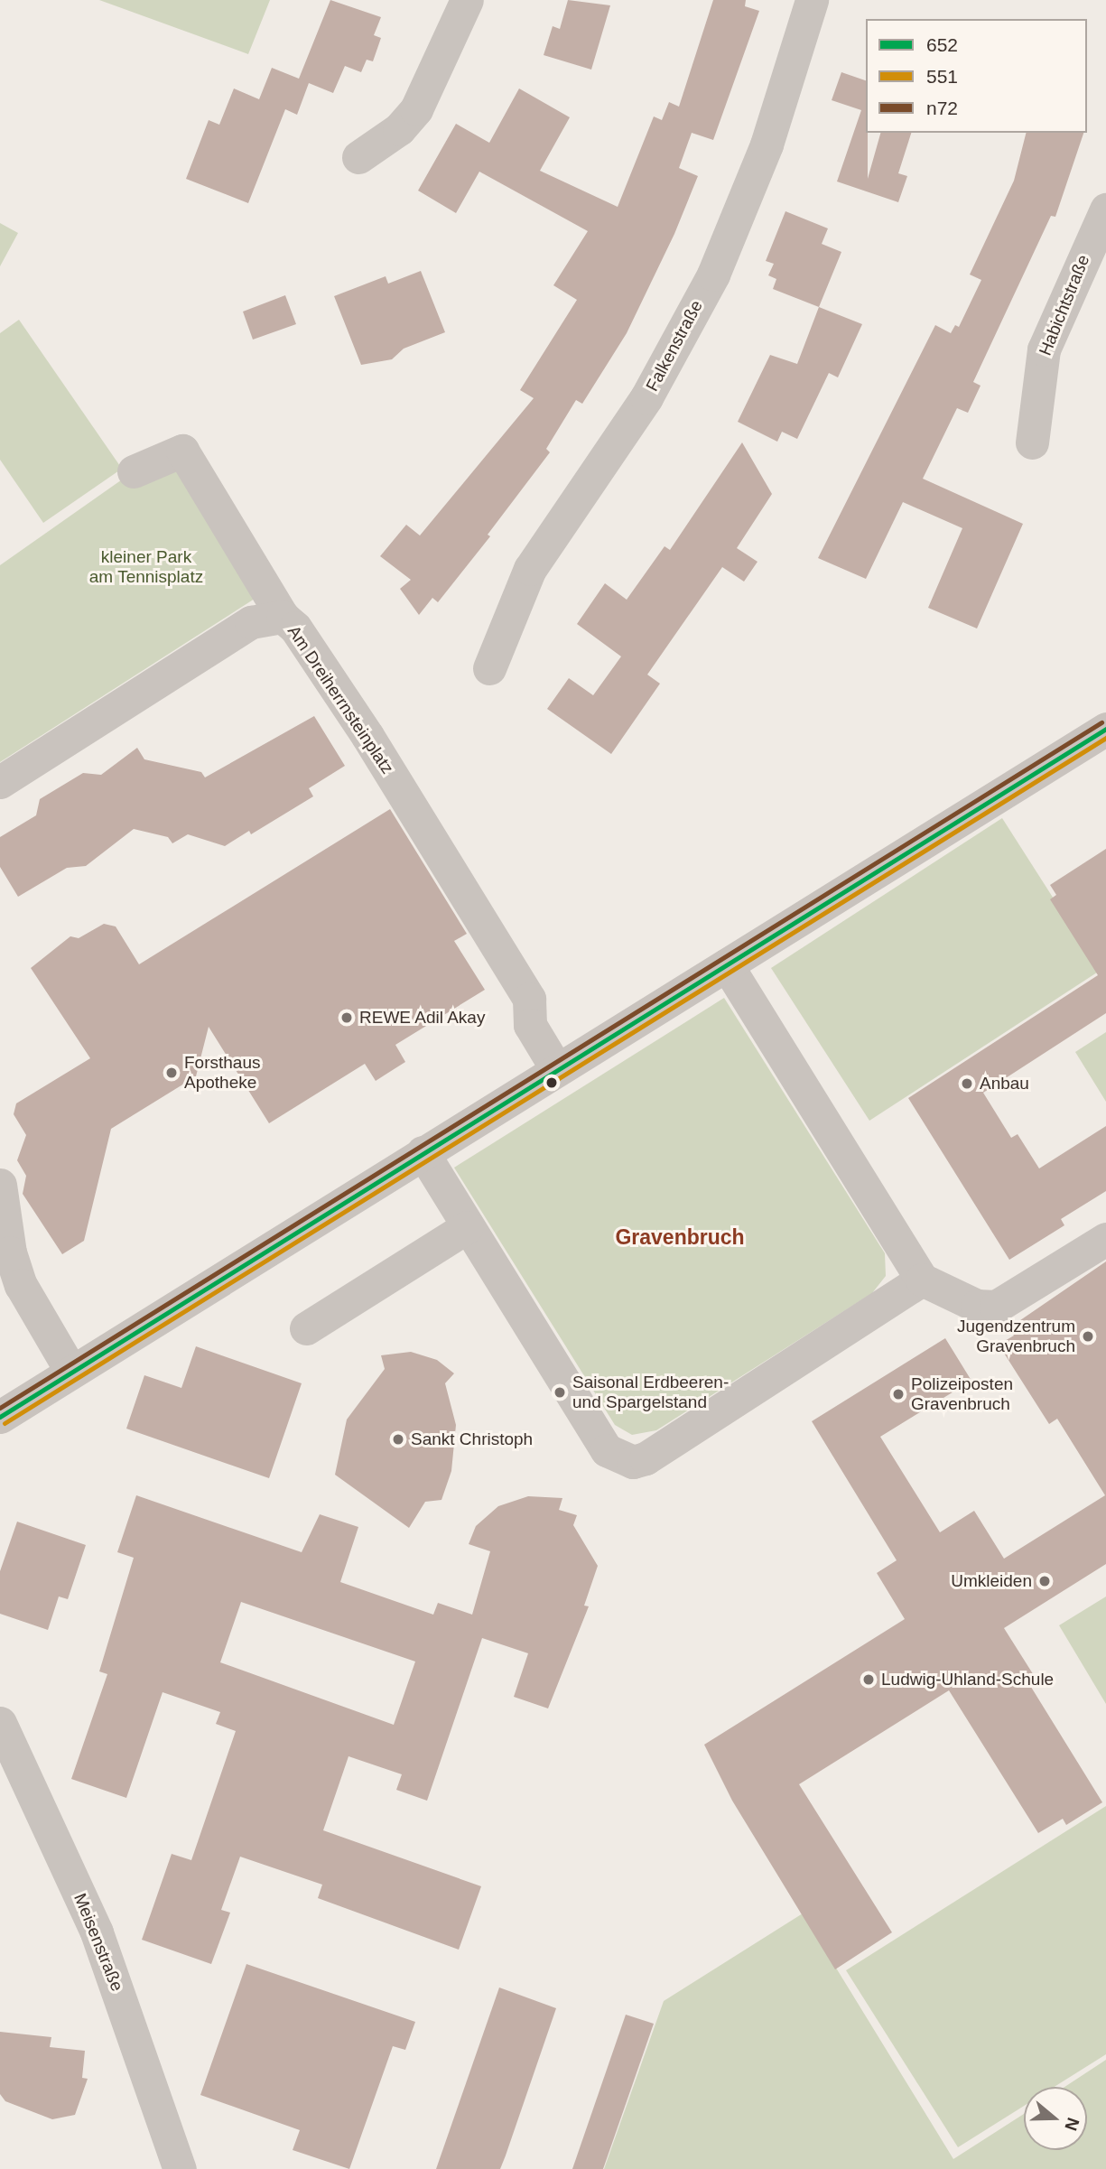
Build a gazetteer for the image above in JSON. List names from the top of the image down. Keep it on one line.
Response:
{"streets":{"street":["Habichtstraße","Falkenstraße","Am Dreiherrnsteinplatz","Meisenstraße"]},"districts":["Gravenbruch"],"parks":["kleiner Park am Tennisplatz"],"places":["REWE Adil Akay","Forsthaus Apotheke","Anbau","Jugendzentrum Gravenbruch","Saisonal Erdbeeren- und Spargelstand","Polizeiposten Gravenbruch","Sankt Christoph","Umkleiden","Ludwig-Uhland-Schule"],"lines":["transit line n72","transit line 652","transit line 551"],"legend":["652","551","n72"],"north":"right"}
